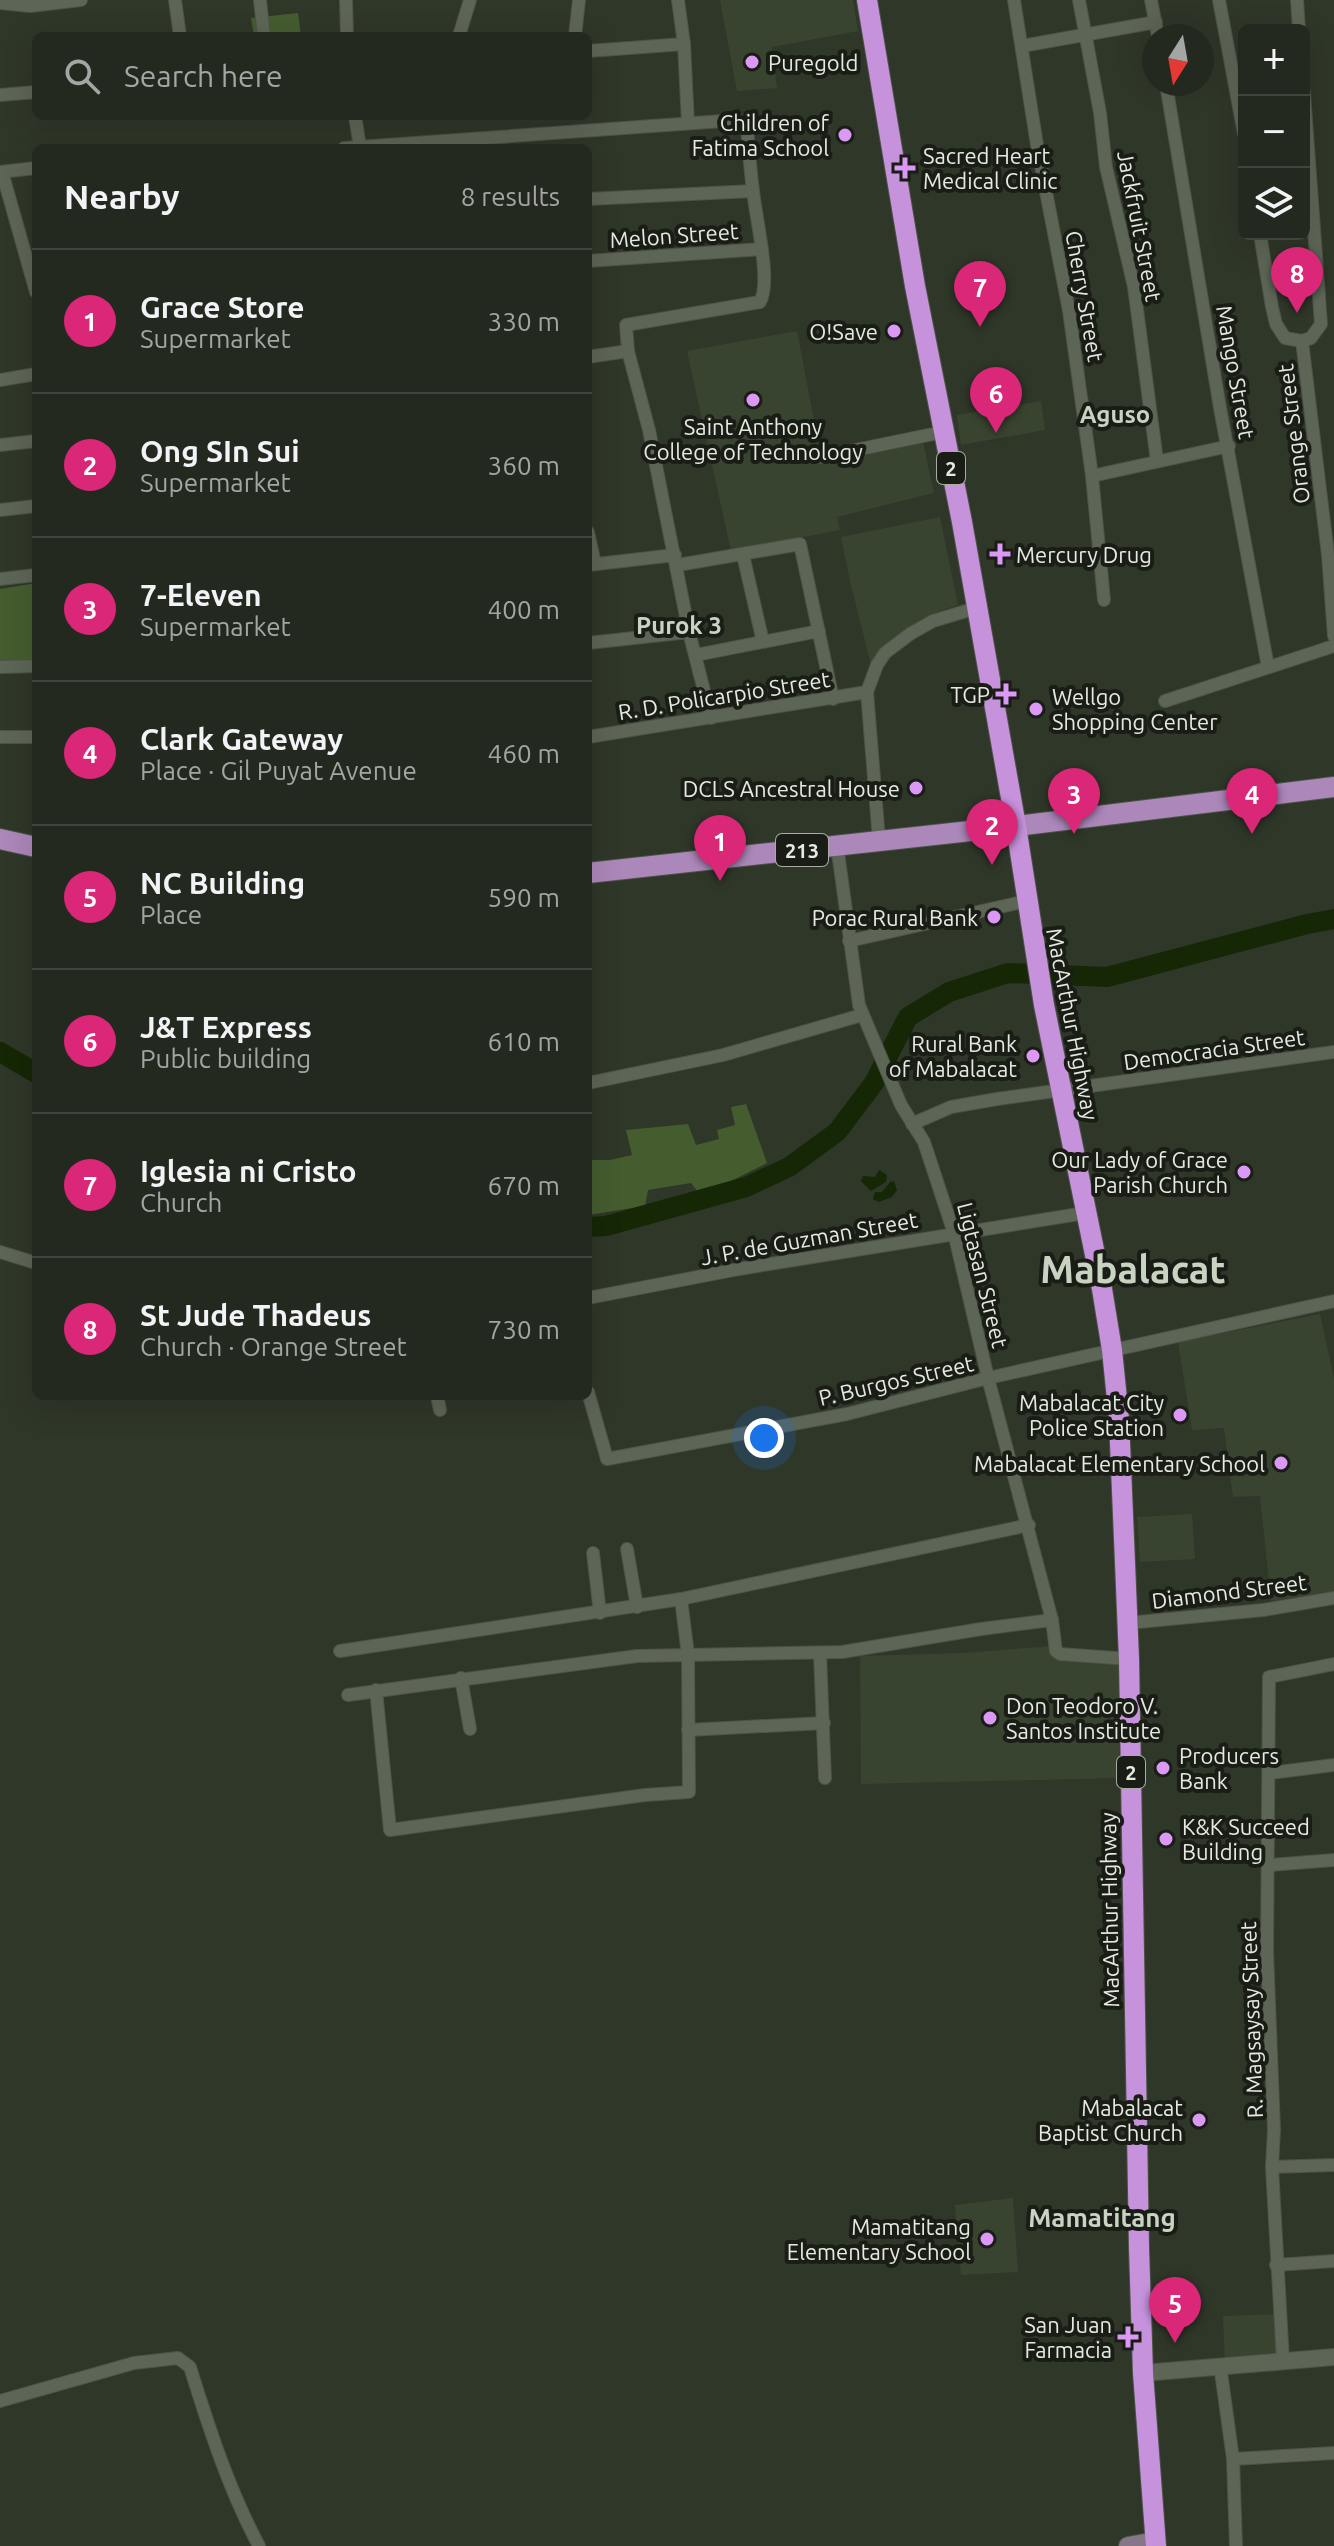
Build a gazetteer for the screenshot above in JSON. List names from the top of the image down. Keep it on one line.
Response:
{"streets":{"highway":["2","MacArthur Highway"],"main road":["213"],"street":["Jackfruit Street","Melon Street","Cherry Street","Mango Street","Orange Street","R. D. Policarpio Street","Democracia Street","J. P. de Guzman Street","Ligtasan Street","P. Burgos Street","Diamond Street","R. Magsaysay Street"]},"crossings":[["213","MacArthur Highway"],["213","Ligtasan Street"],["MacArthur Highway","Democracia Street"],["MacArthur Highway","J. P. de Guzman Street"],["MacArthur Highway","Ligtasan Street"],["MacArthur Highway","P. Burgos Street"],["MacArthur Highway","Diamond Street"],["Democracia Street","Ligtasan Street"],["J. P. de Guzman Street","Ligtasan Street"],["Ligtasan Street","P. Burgos Street"]],"districts":["Aguso","Purok 3","Mabalacat","Mamatitang"],"places":{"other":["Puregold","Children of Fatima School","O!Save","Saint Anthony College of Technology","Wellgo Shopping Center","DCLS Ancestral House","Porac Rural Bank","Rural Bank of Mabalacat","Our Lady of Grace Parish Church","Mabalacat City Police Station","Mabalacat Elementary School","Don Teodoro V. Santos Institute","Producers Bank","K&K Succeed Building","Mabalacat Baptist Church","Mamatitang Elementary School"],"health":["Sacred Heart Medical Clinic","Mercury Drug","TGP","San Juan Farmacia"]},"north":"bottom","page":{"map_buttons":["+","−"],"search":"Search here","heading":["Nearby","8 results"],"pins":["8","7","6","3","4","2","1","5"],"list":[{"mark":"1","name":"Grace Store","note":"Supermarket","value":"330 m"},{"mark":"2","name":"Ong SIn Sui","note":"Supermarket","value":"360 m"},{"mark":"3","name":"7-Eleven","note":"Supermarket","value":"400 m"},{"mark":"4","name":"Clark Gateway","note":"Place · Gil Puyat Avenue","value":"460 m"},{"mark":"5","name":"NC Building","note":"Place","value":"590 m"},{"mark":"6","name":"J&T Express","note":"Public building","value":"610 m"},{"mark":"7","name":"Iglesia ni Cristo","note":"Church","value":"670 m"},{"mark":"8","name":"St Jude Thadeus","note":"Church · Orange Street","value":"730 m"}]}}
